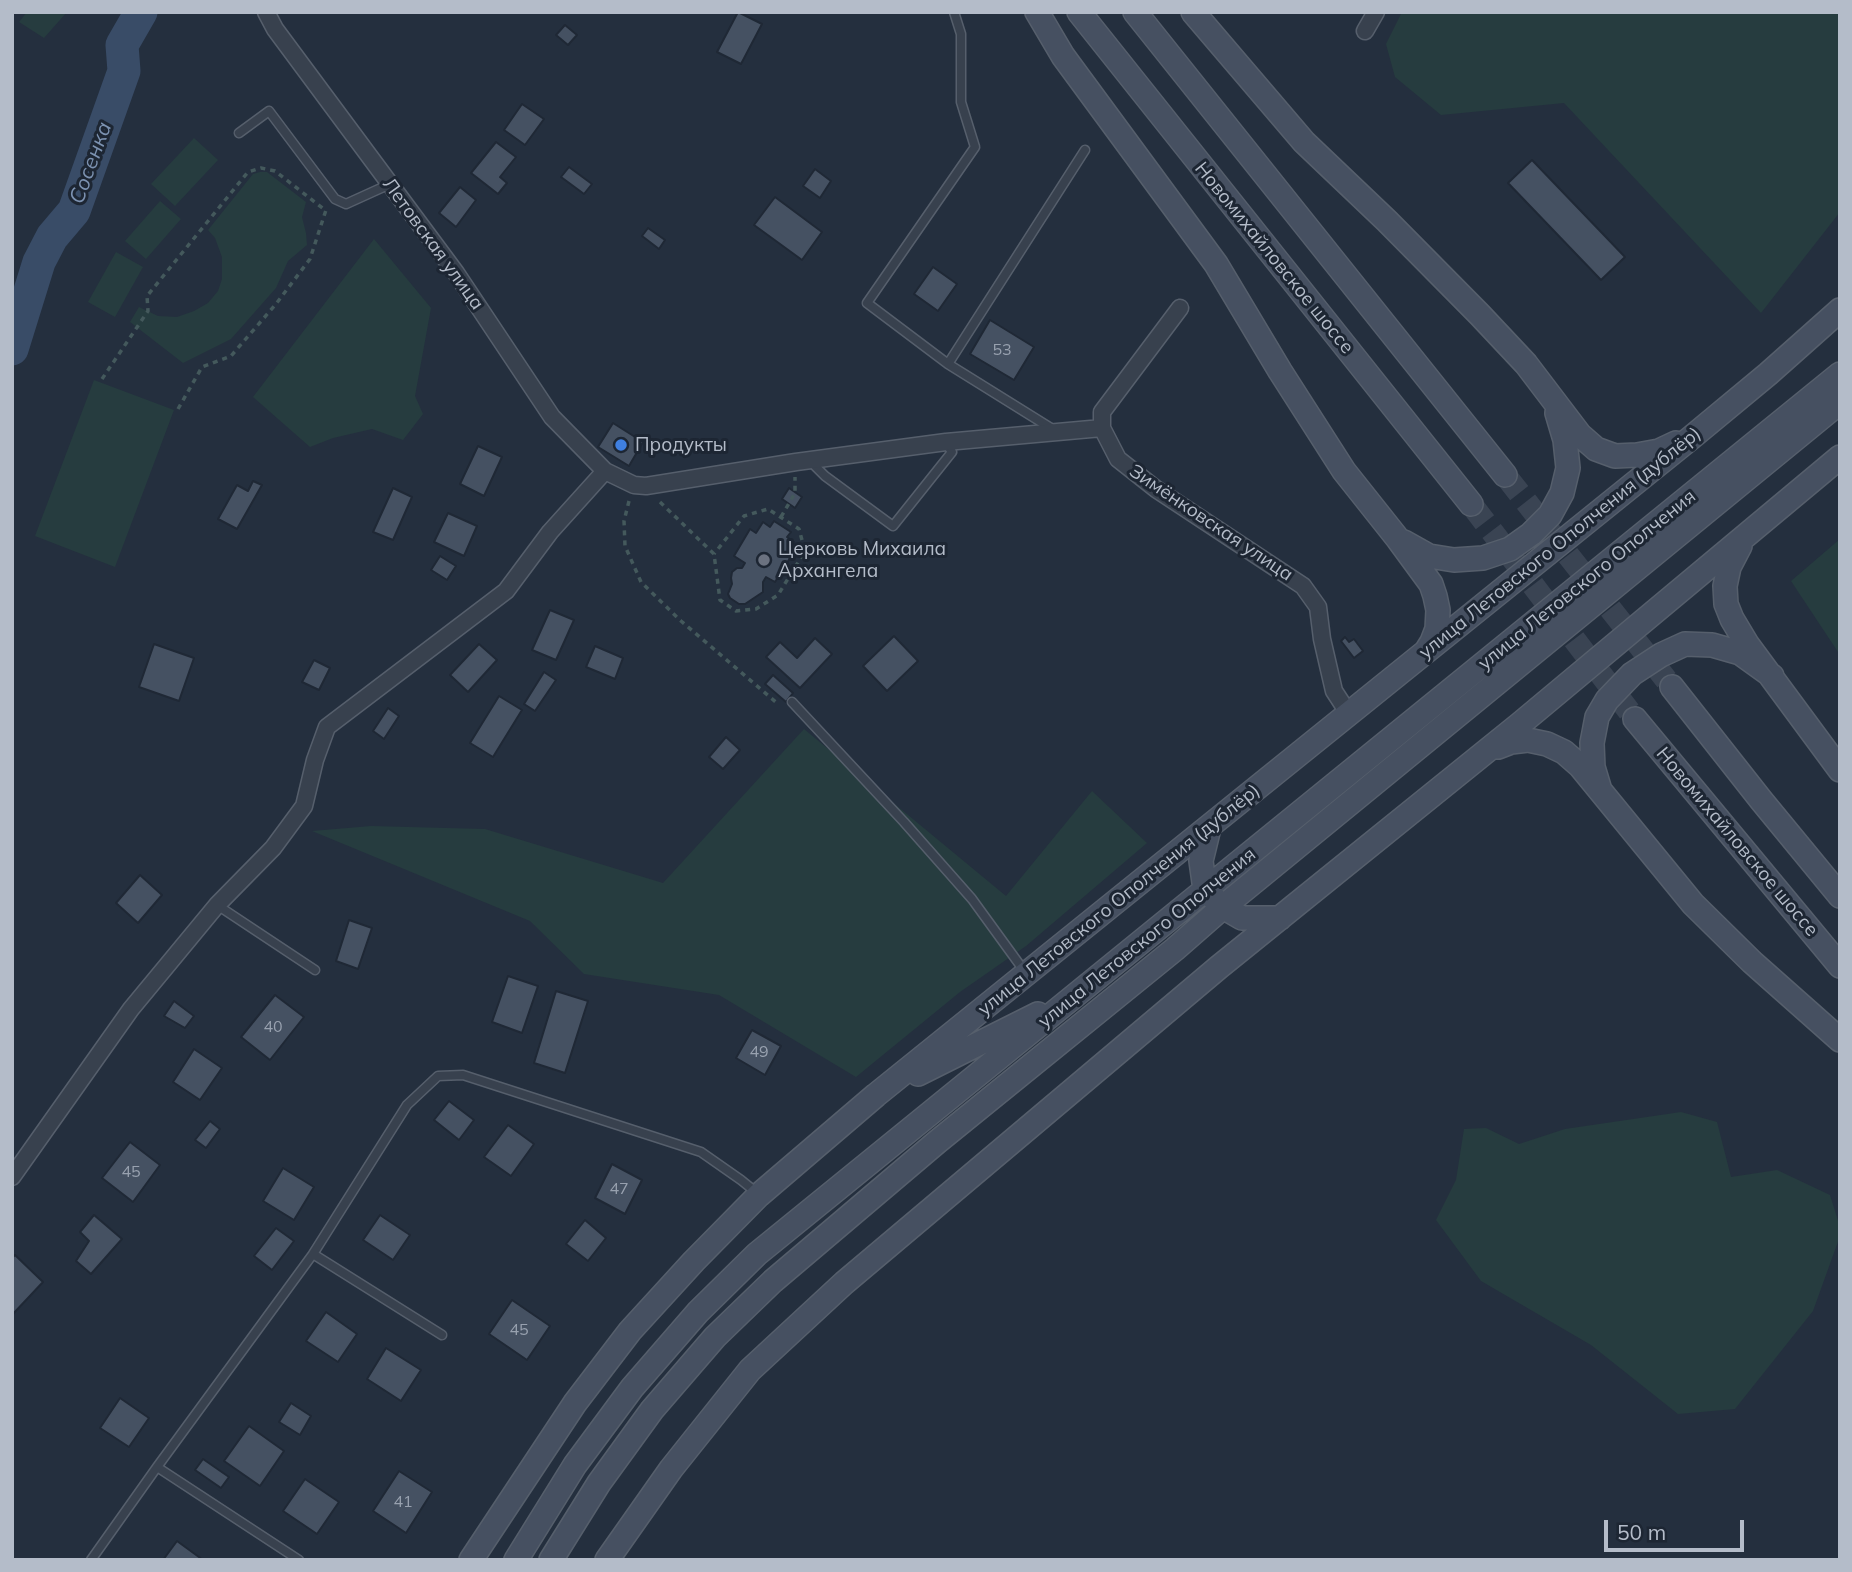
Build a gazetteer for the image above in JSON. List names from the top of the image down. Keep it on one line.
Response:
{"streets":{"street":["Летовская улица","Новомихайловское шоссе","Зимёнковская улица","улица Летовского Ополчения (дублёр)","улица Летовского Ополчения"]},"crossings":[["Зимёнковская улица","улица Летовского Ополчения (дублёр)"]],"water":["Сосенка"],"places":["Продукты","Церковь Михаила Архангела"],"house_numbers":["53","40","49","45","47","45","41"],"scale_bar":"50 m"}
